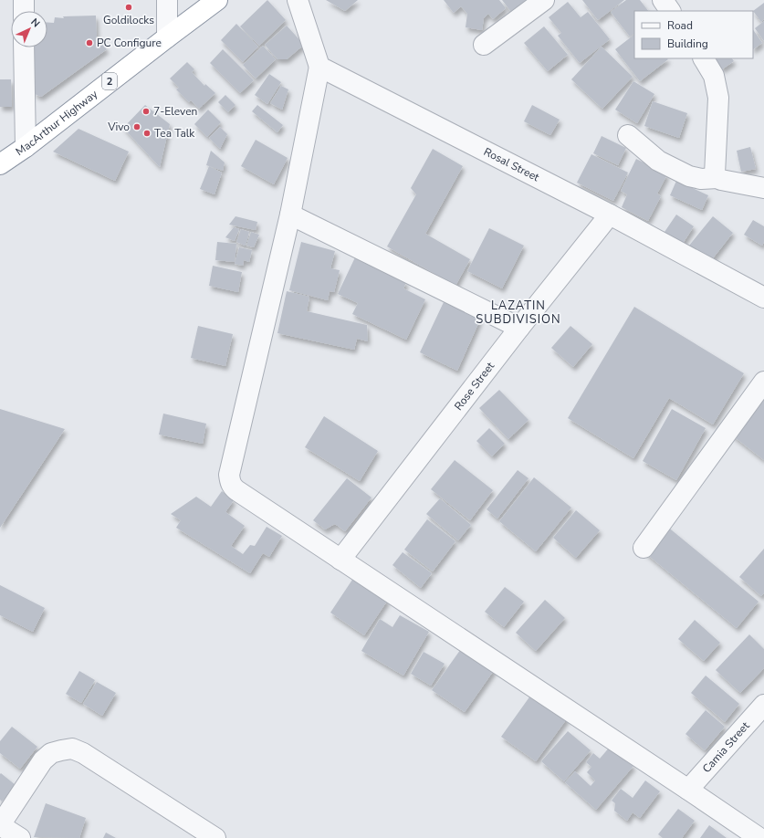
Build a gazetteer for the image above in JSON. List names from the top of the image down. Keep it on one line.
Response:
{"streets":{"highway":["2","MacArthur Highway"],"street":["Rosal Street","Rose Street","Camia Street"]},"crossings":[["Rosal Street","Rose Street"]],"districts":["LAZATIN SUBDIVISION"],"places":["Goldilocks","PC Configure","7-Eleven","Vivo","Tea Talk"],"legend":["Road","Building"],"north":"top right"}
